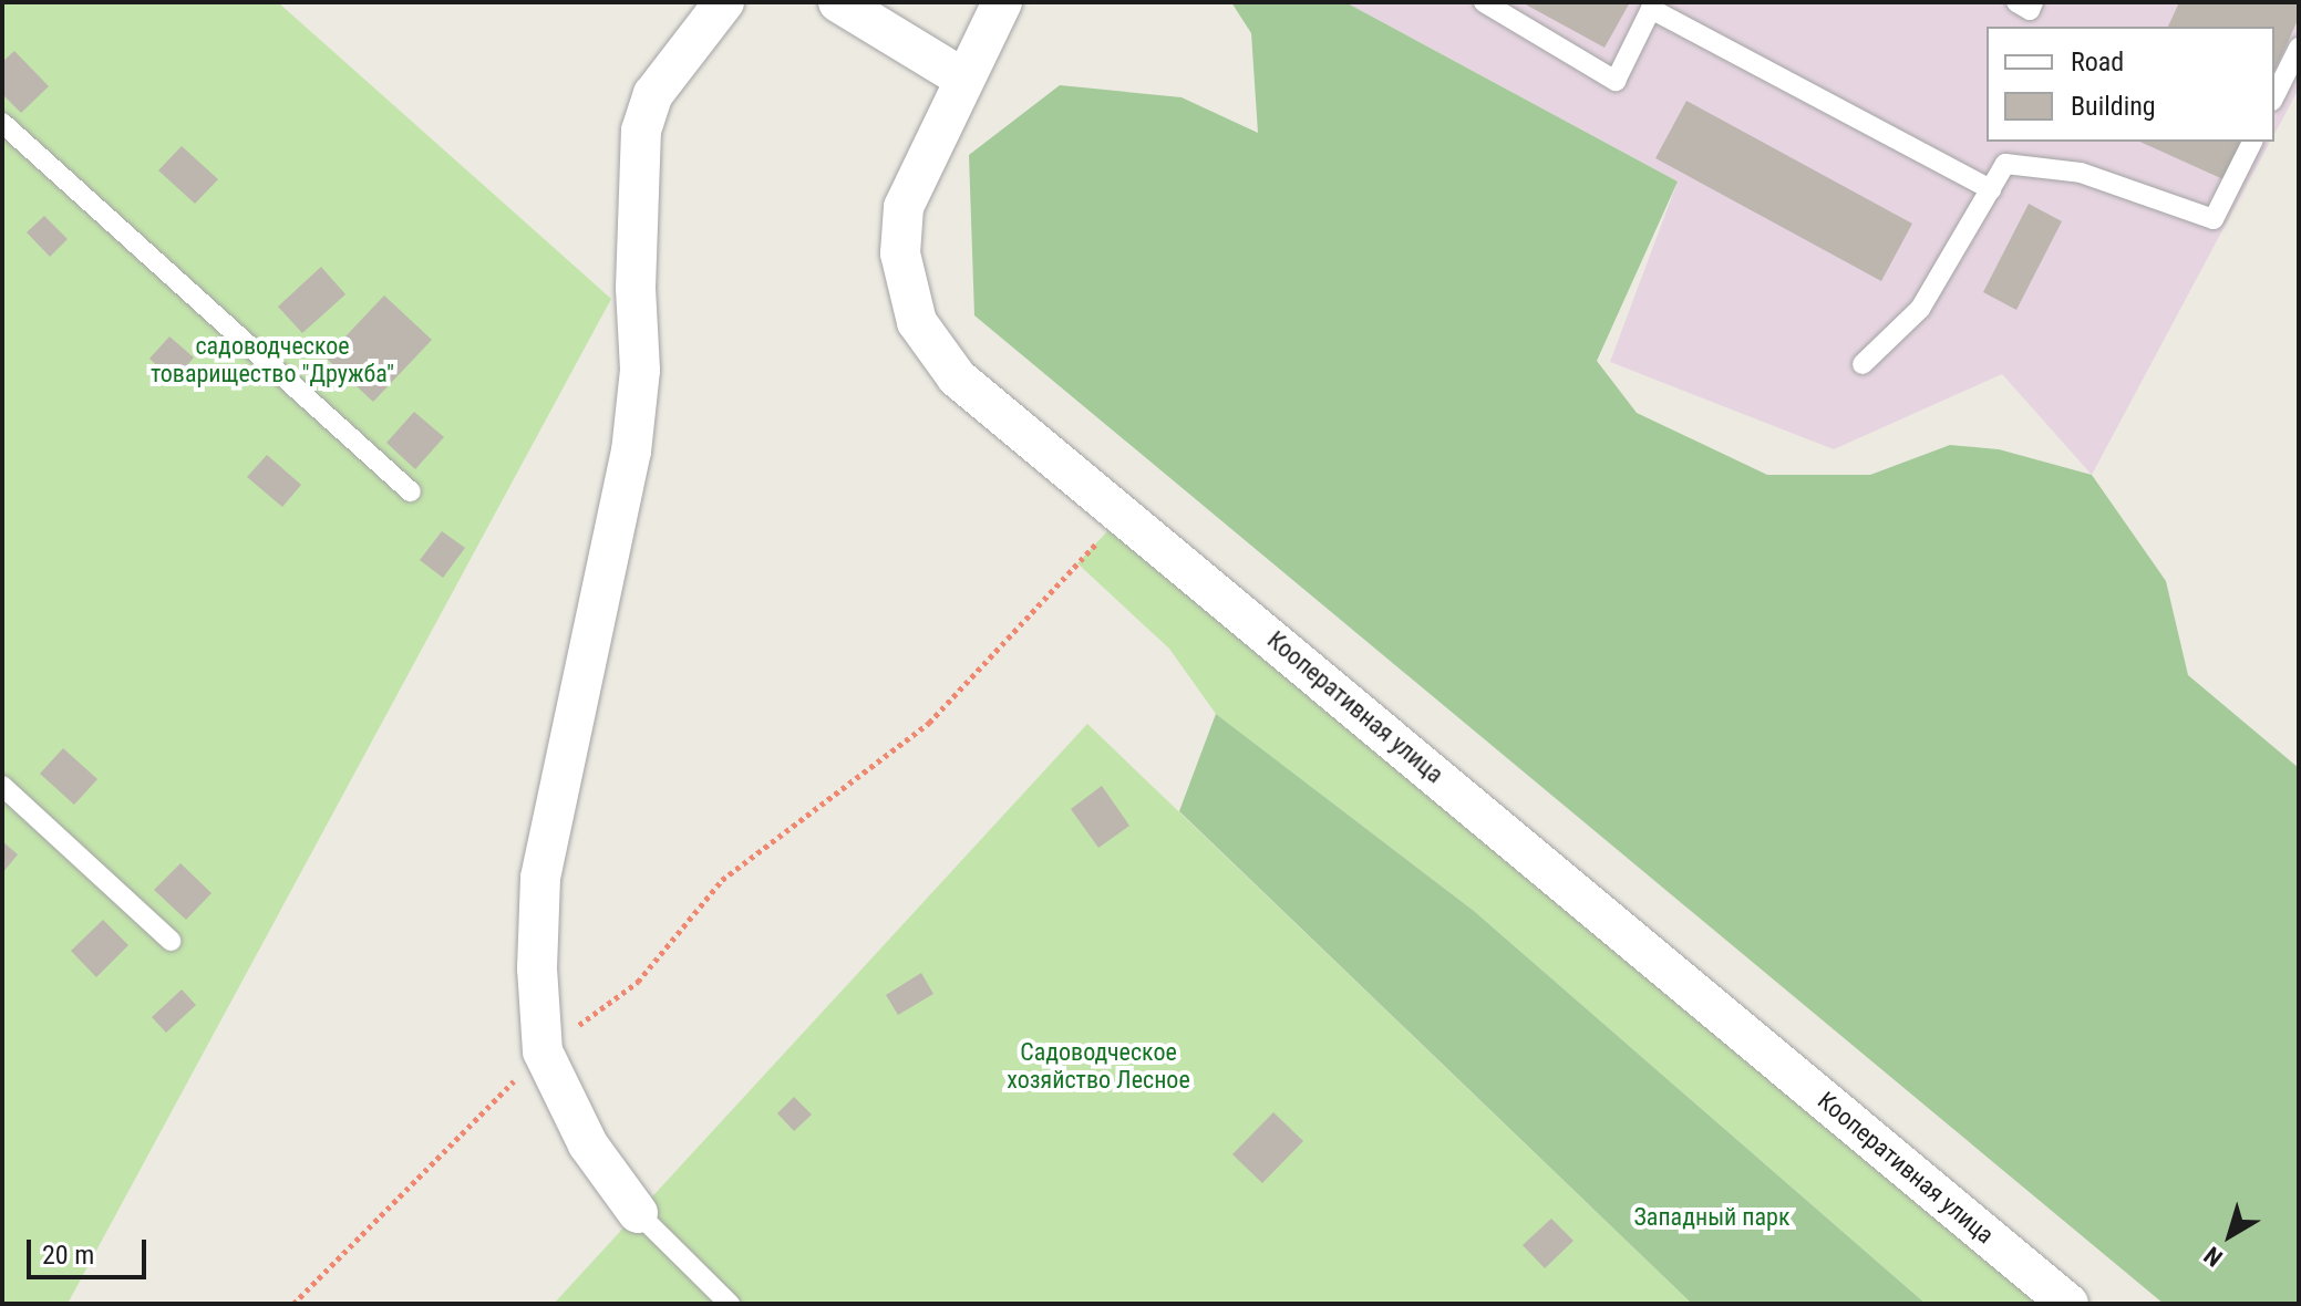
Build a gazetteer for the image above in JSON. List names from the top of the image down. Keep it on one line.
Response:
{"streets":{"street":["Кооперативная улица"]},"parks":["садоводческое товарищество \"Дружба\"","Садоводческое хозяйство Лесное","Западный парк"],"legend":["Road","Building"],"scale_bar":"20 m","north":"bottom left"}
